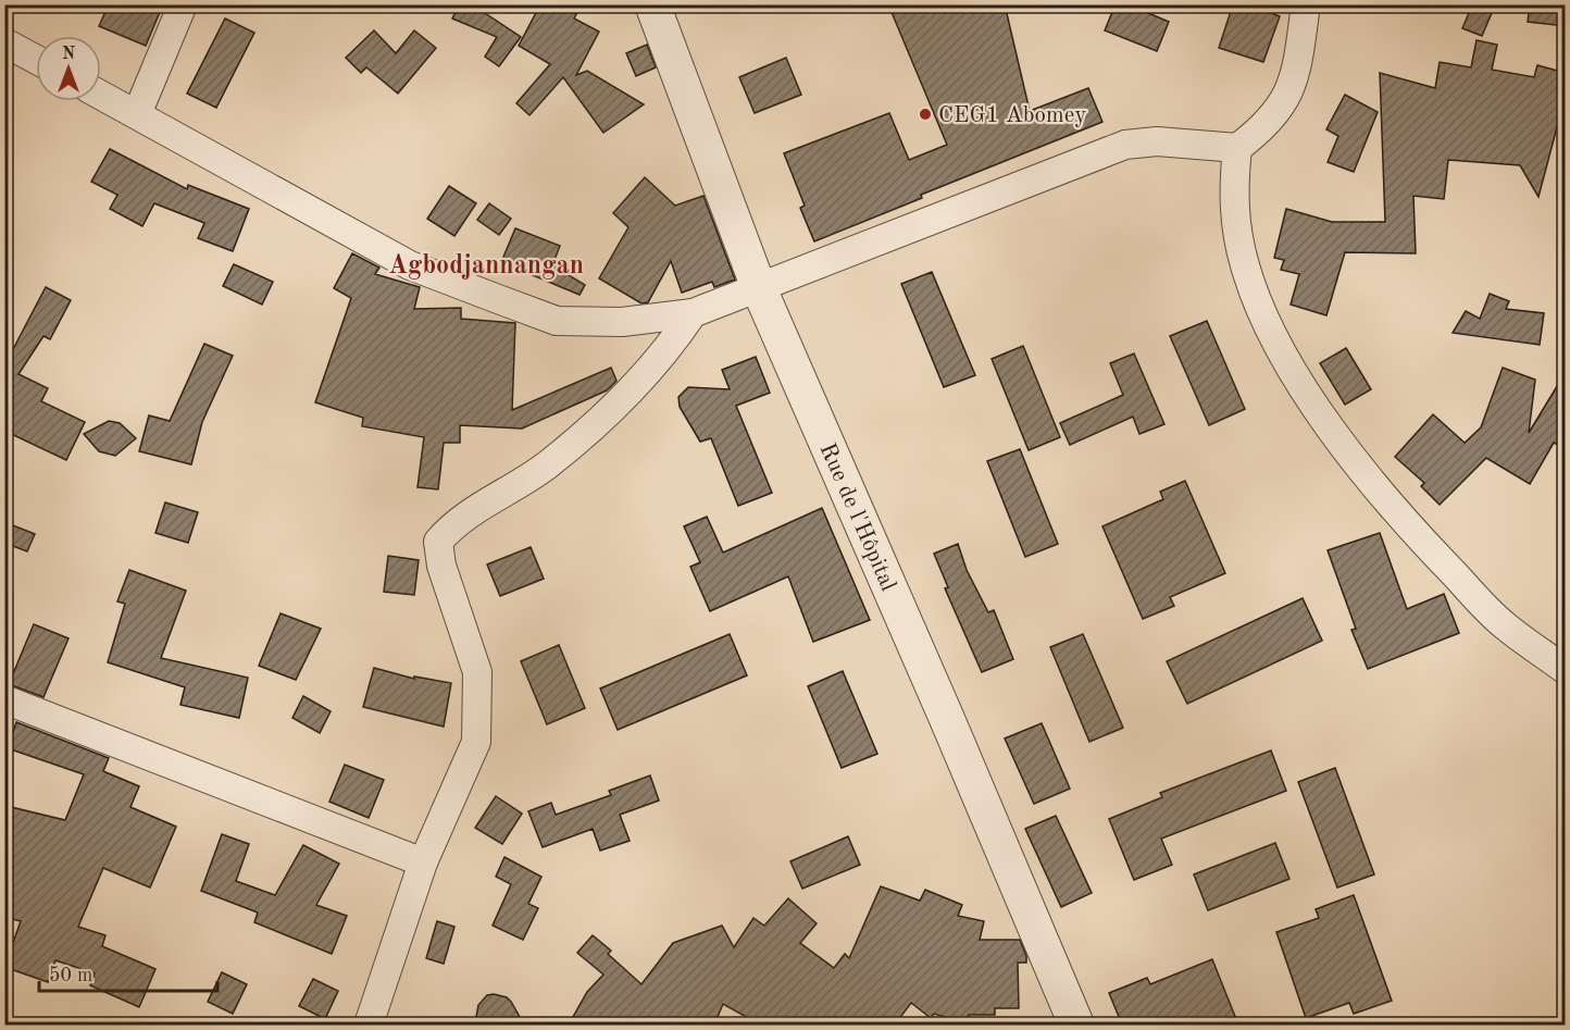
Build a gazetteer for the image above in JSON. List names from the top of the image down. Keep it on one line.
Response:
{"streets":{"street":["Rue de l'Hôpital"]},"districts":["Agbodjannangan"],"places":["CEG1 Abomey"],"scale_bar":"50 m","north":"top"}
